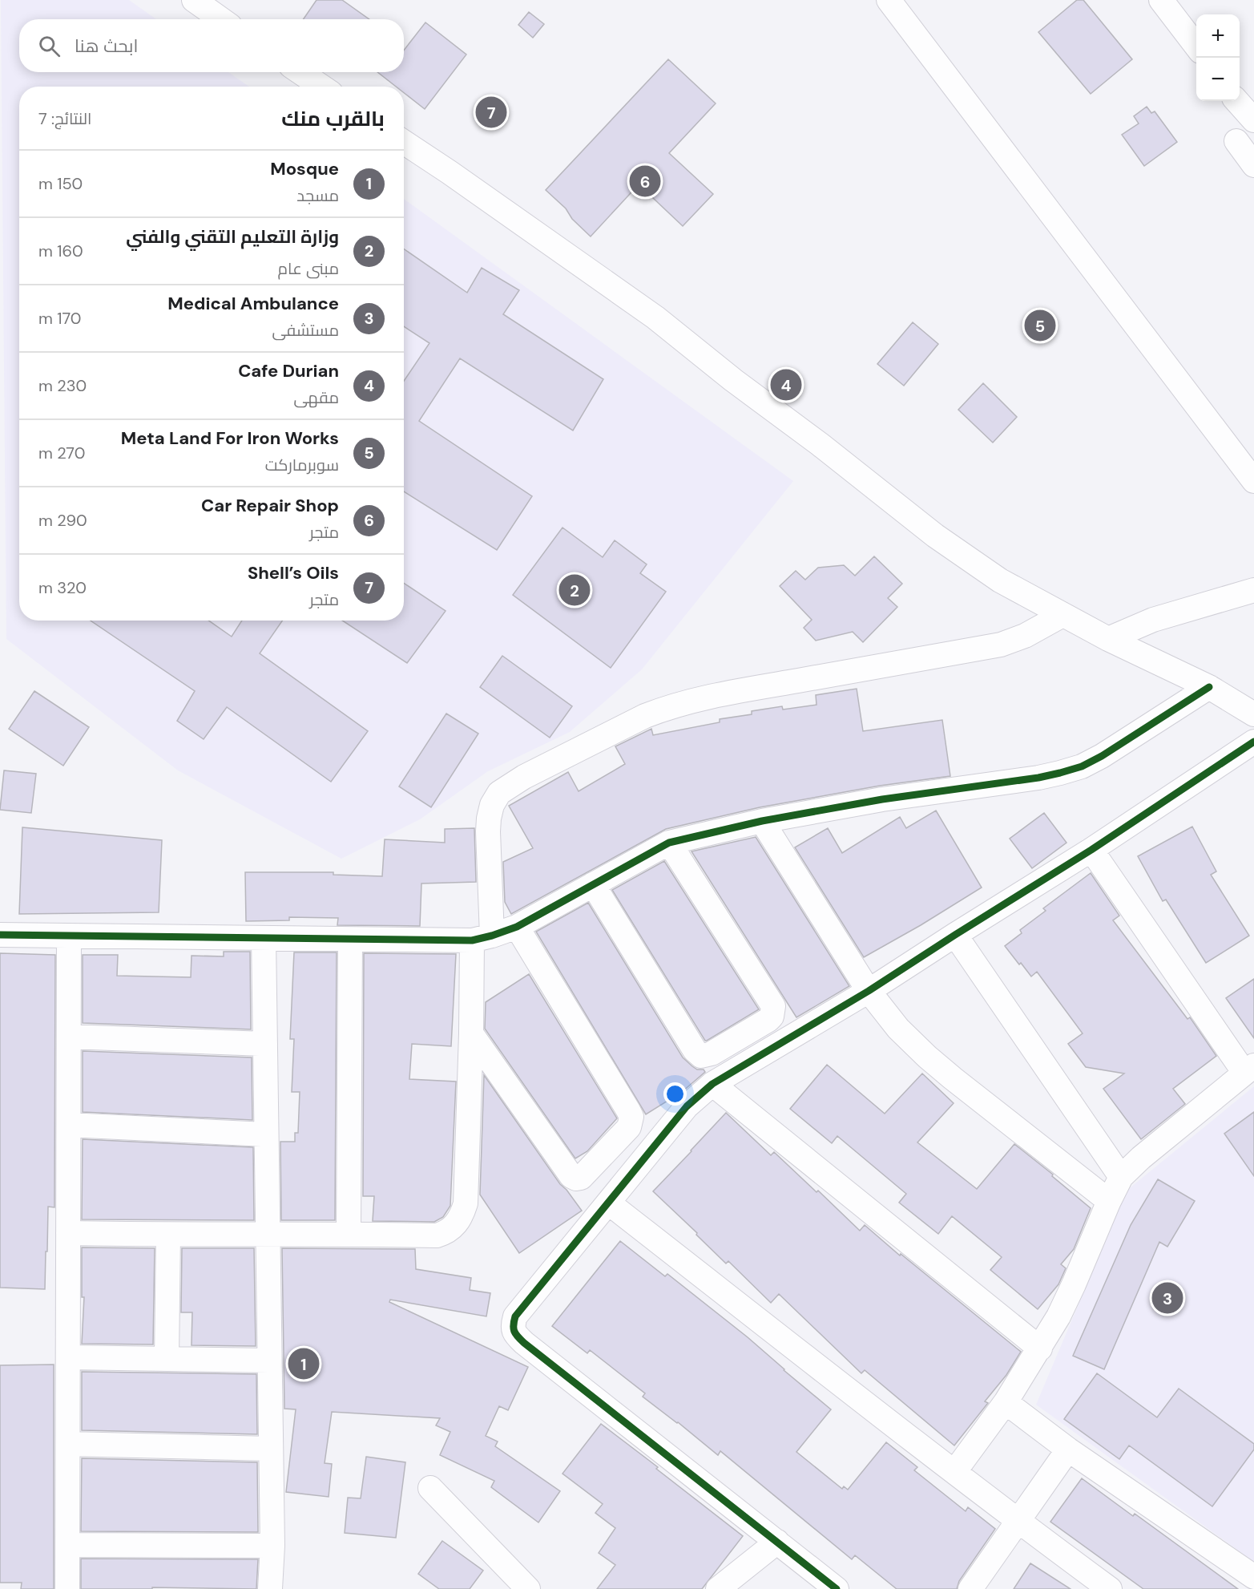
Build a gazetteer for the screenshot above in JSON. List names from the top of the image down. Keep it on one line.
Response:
{"page":{"map_buttons":["+","−"],"search":"ابحث هنا","heading":["بالقرب منك","النتائج: 7"],"pins":["7","6","5","4","2","3","1"],"list":[{"mark":"1","name":"Mosque","note":"مسجد","value":"150 m"},{"mark":"2","name":"وزارة التعليم التقني والفني","note":"مبنى عام","value":"160 m"},{"mark":"3","name":"Medical Ambulance","note":"مستشفى","value":"170 m"},{"mark":"4","name":"Cafe Durian","note":"مقهى","value":"230 m"},{"mark":"5","name":"Meta Land For Iron Works","note":"سوبرماركت","value":"270 m"},{"mark":"6","name":"Car Repair Shop","note":"متجر","value":"290 m"},{"mark":"7","name":"Shell’s Oils","note":"متجر","value":"320 m"}]}}
